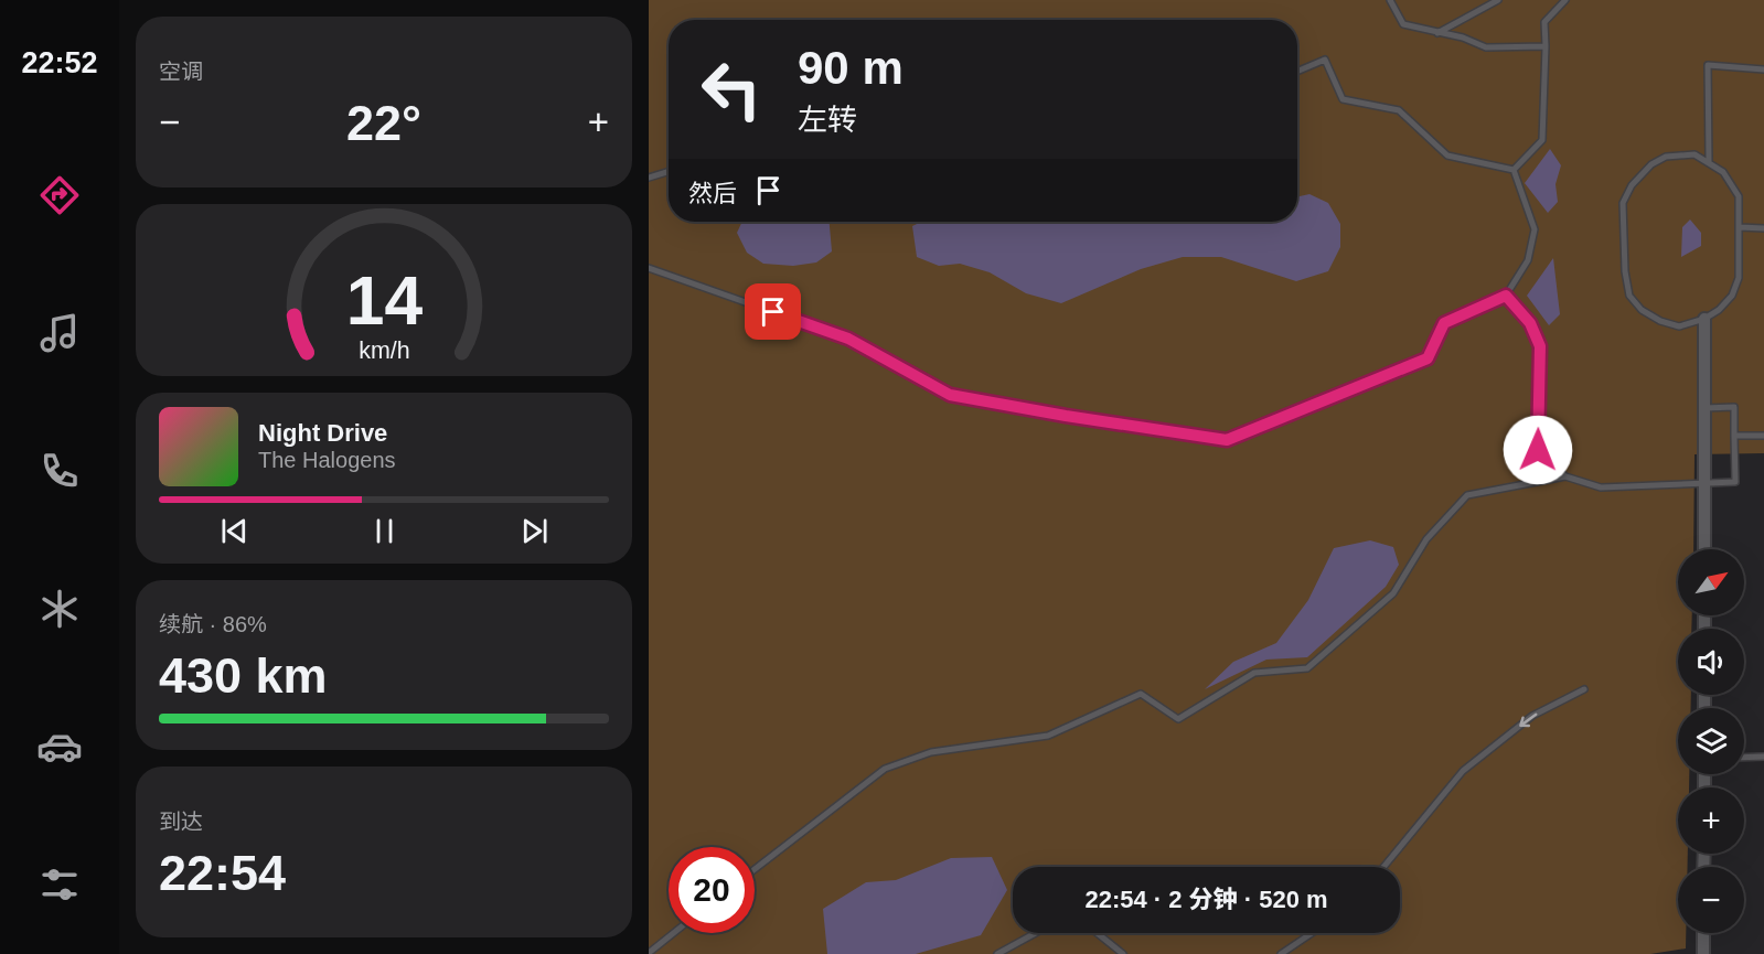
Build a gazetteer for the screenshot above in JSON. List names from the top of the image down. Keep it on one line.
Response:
{"north":"top right","page":{"tabs":"22:52","tile":["空调",["续航 · 86%","430 km"],["到达","22:54"]],"turn":["90 m","左转"],"heat":["−","22°","+"],"then":"然后","song":["Night Drive","The Halogens"],"map_buttons":["+","−"],"limit":"20","trip":"22:54 · 2 分钟 · 520 m","gauge":["14","km/h"]}}
